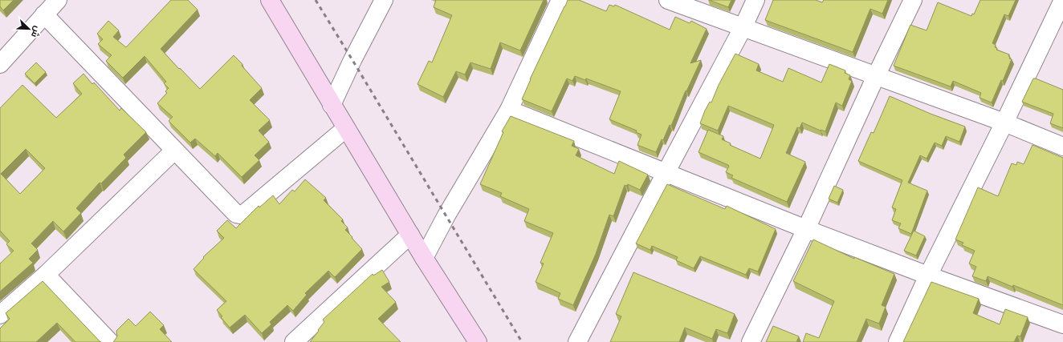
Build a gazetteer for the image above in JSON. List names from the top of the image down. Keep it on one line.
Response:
{"north":"bottom right"}
